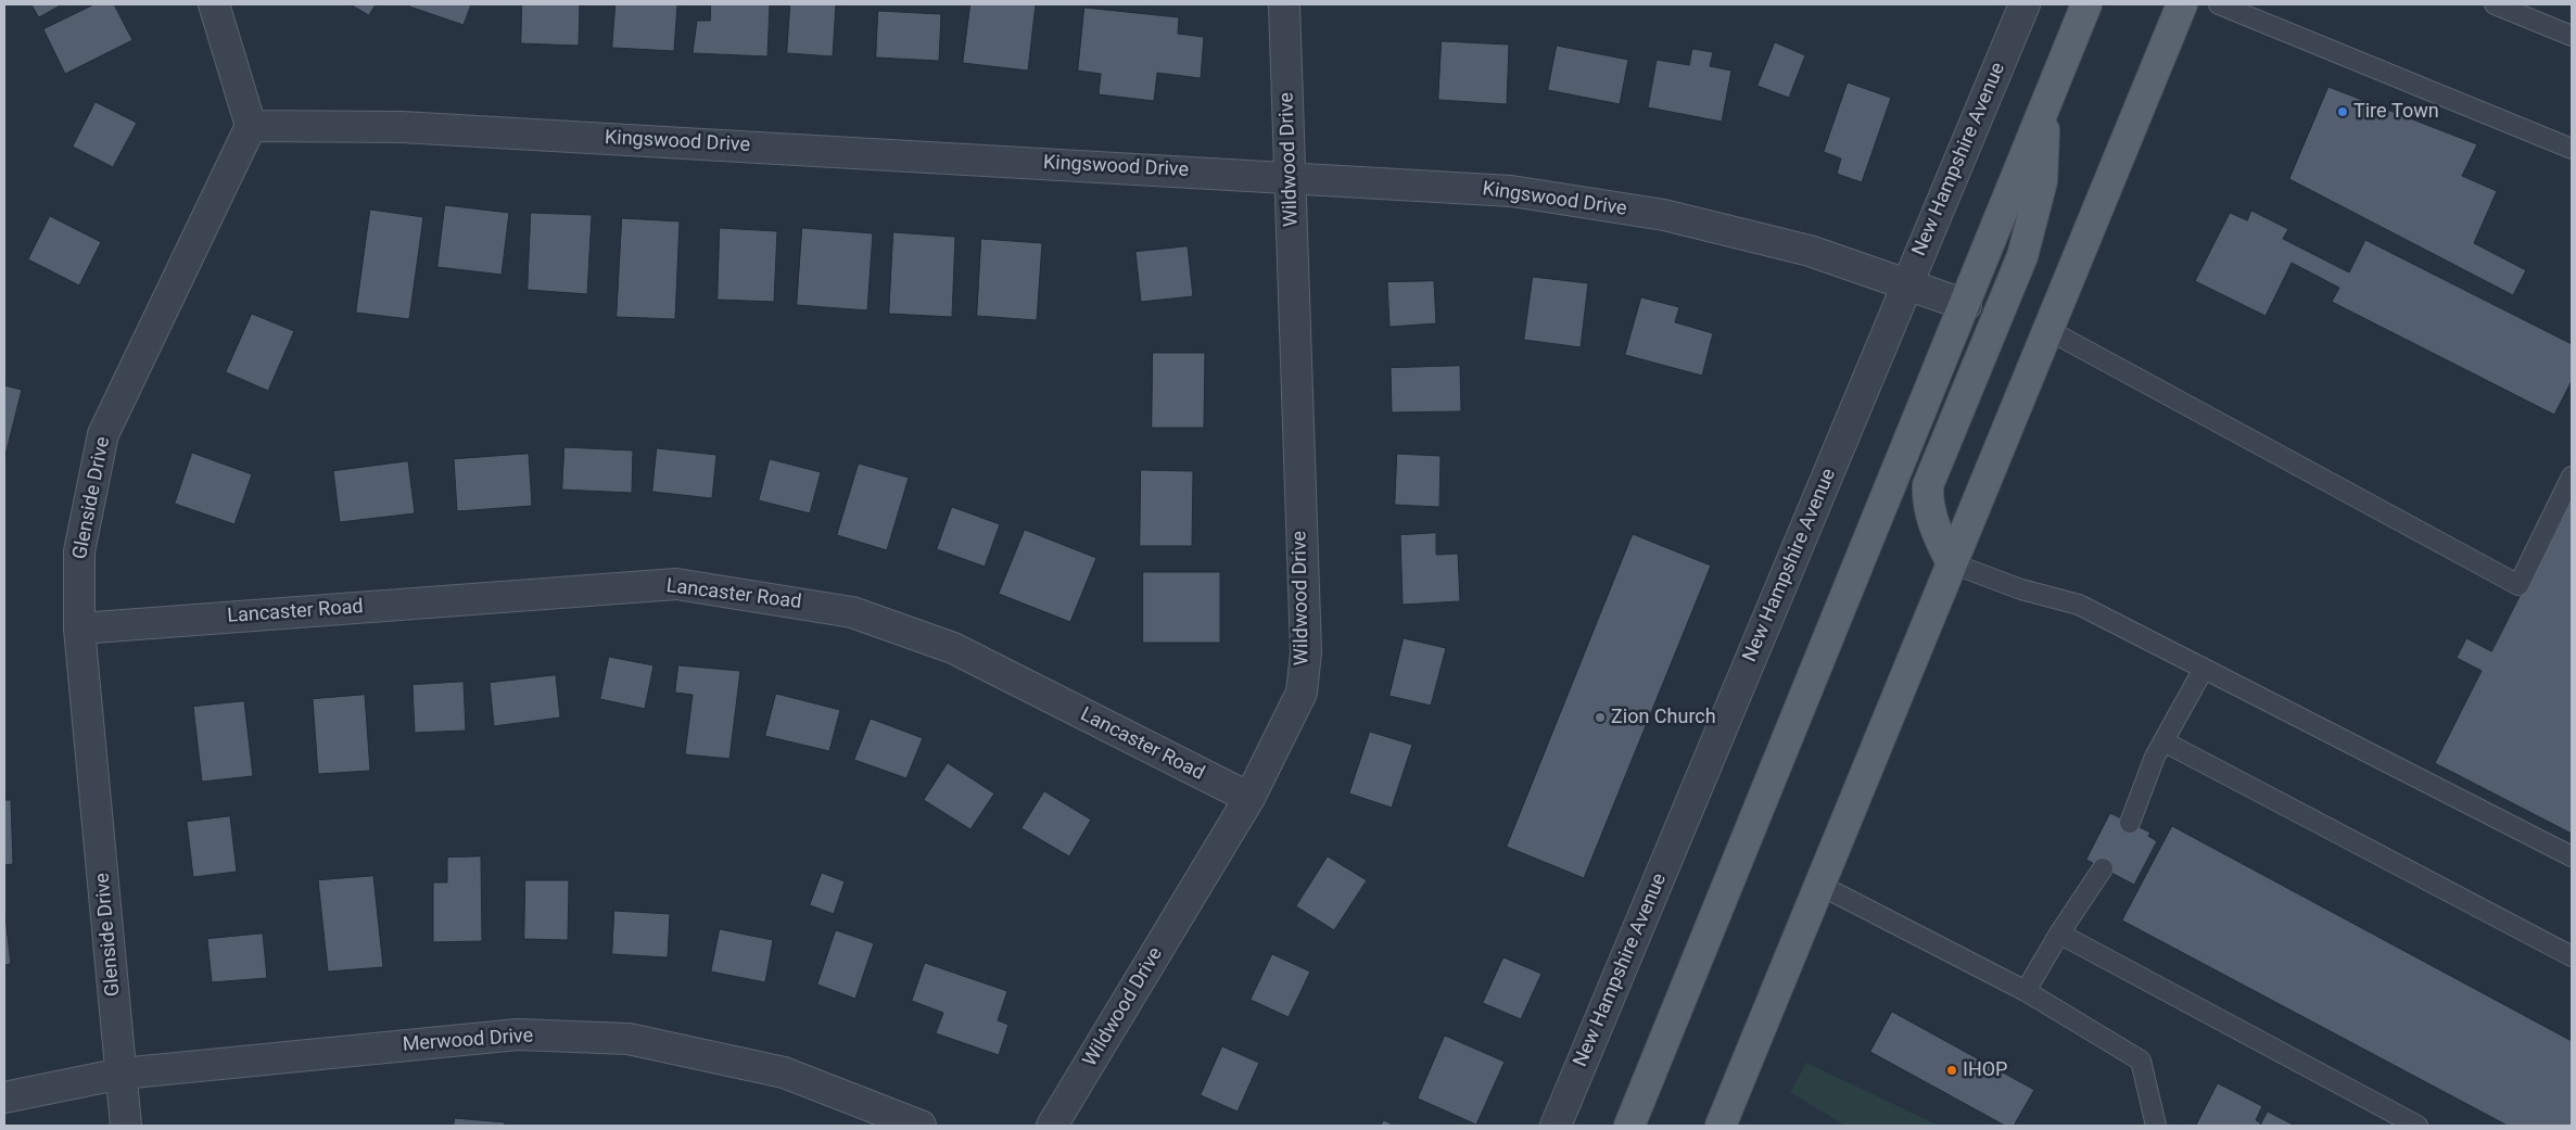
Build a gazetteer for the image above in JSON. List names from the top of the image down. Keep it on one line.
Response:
{"streets":{"street":["Kingswood Drive","Wildwood Drive","New Hampshire Avenue","Glenside Drive","Lancaster Road","Merwood Drive"]},"crossings":[["Kingswood Drive","Wildwood Drive"],["Kingswood Drive","New Hampshire Avenue"],["Kingswood Drive","Glenside Drive"],["Wildwood Drive","Lancaster Road"],["Glenside Drive","Lancaster Road"],["Glenside Drive","Merwood Drive"]],"places":["Tire Town","Zion Church","IHOP"]}
